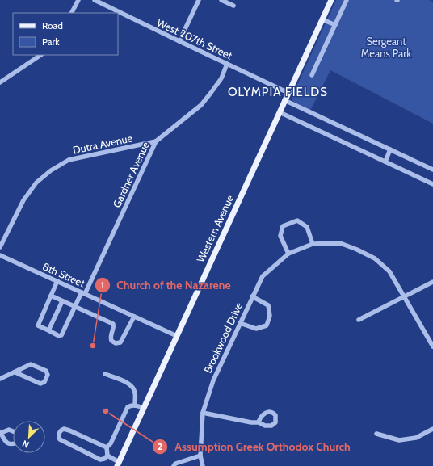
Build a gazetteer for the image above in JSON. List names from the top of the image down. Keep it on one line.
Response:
{"streets":{"main road":["Western Avenue"],"street":["West 207th Street","Dutra Avenue","Gardner Avenue","8th Street","Brookwood Drive"]},"crossings":[["West 207th Street","Gardner Avenue"],["West 207th Street","Western Avenue"],["Dutra Avenue","Gardner Avenue"],["Gardner Avenue","8th Street"],["Western Avenue","8th Street"]],"districts":["OLYMPIA FIELDS"],"parks":["Sergeant Means Park"],"places":["Church of the Nazarene","Assumption Greek Orthodox Church"],"legend":["Road","Park"],"north":"bottom left"}
